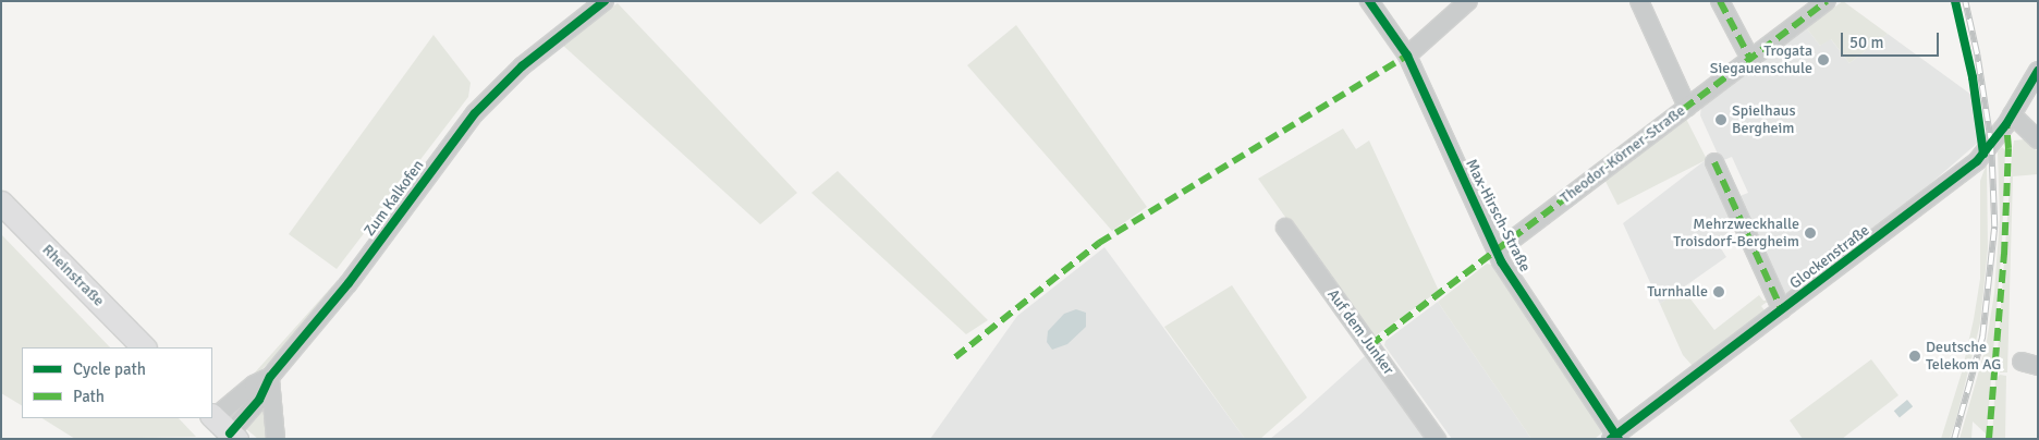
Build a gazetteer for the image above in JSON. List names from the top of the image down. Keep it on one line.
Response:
{"streets":{"main road":["Rheinstraße"],"street":["Theodor-Körner-Straße","Zum Kalkofen","Max-Hirsch-Straße","Glockenstraße","Auf dem Junker"]},"crossings":[["Theodor-Körner-Straße","Max-Hirsch-Straße"],["Max-Hirsch-Straße","Glockenstraße"]],"places":["Trogata Siegauenschule","Spielhaus Bergheim","Mehrzweckhalle Troisdorf-Bergheim","Turnhalle","Deutsche Telekom AG"],"legend":["Cycle path","Path"],"scale_bar":"50 m"}
